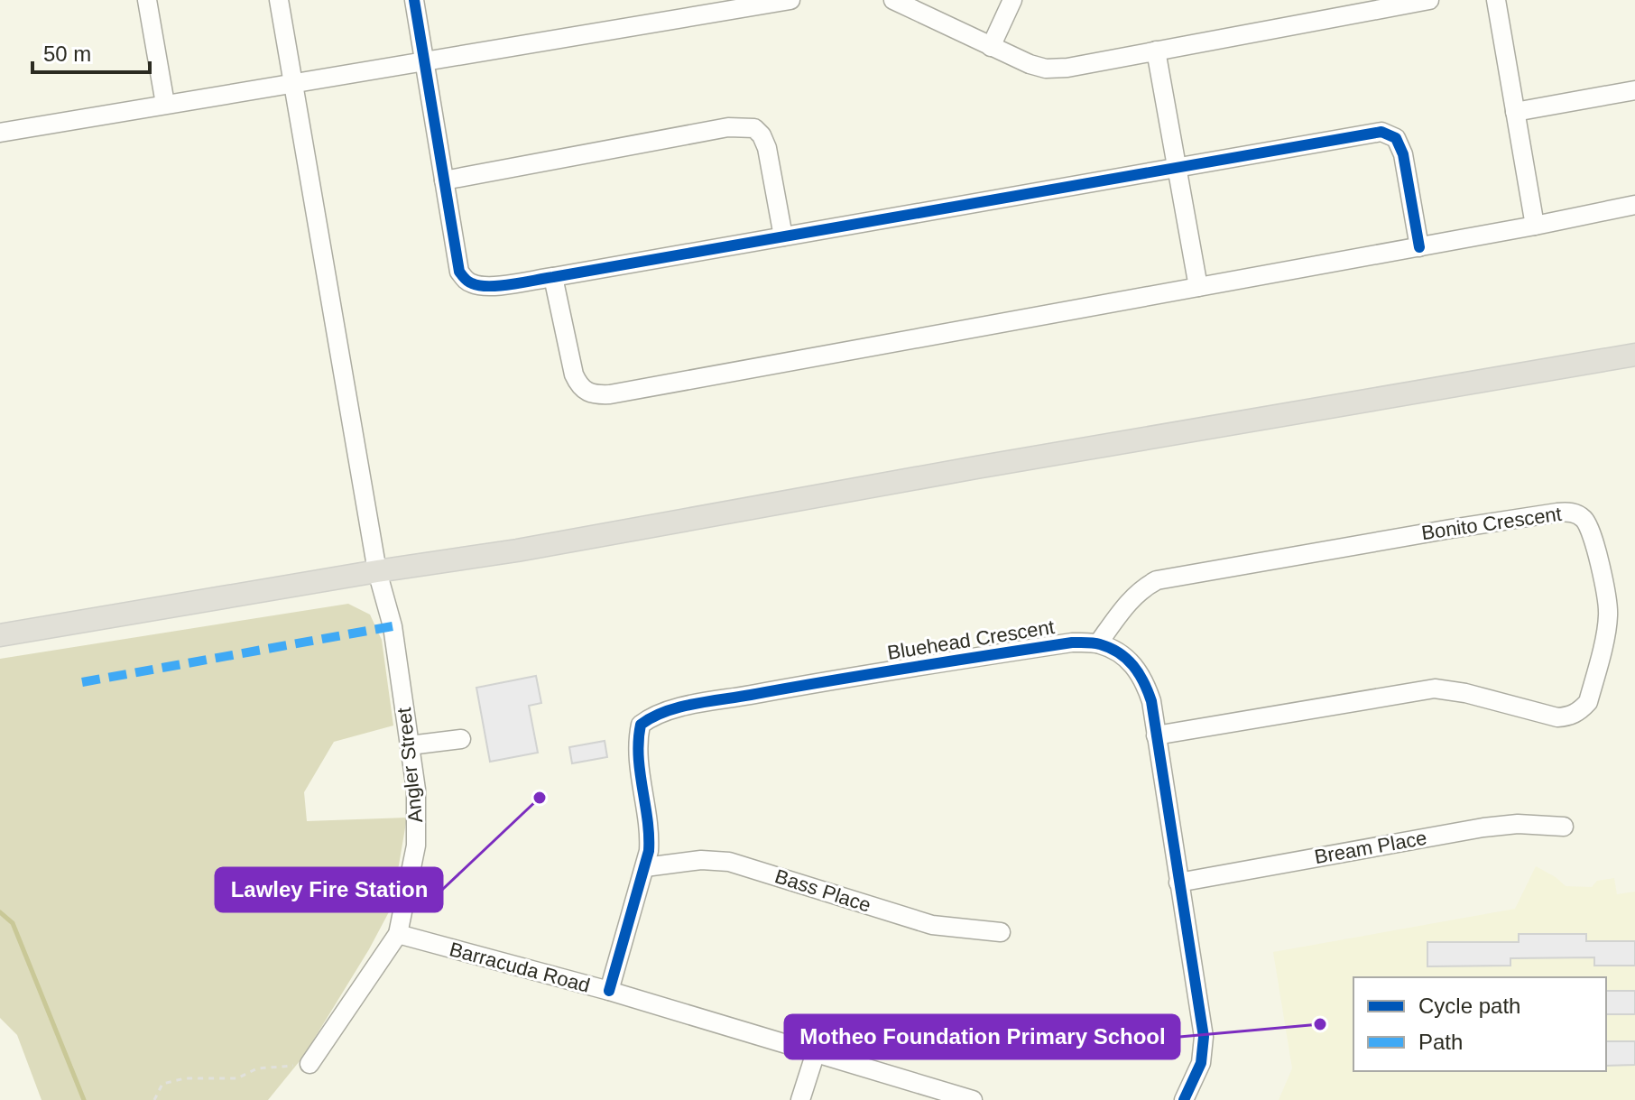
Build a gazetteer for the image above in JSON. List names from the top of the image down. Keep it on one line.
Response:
{"streets":{"street":["Bonito Crescent","Bluehead Crescent","Angler Street","Bream Place","Bass Place","Barracuda Road"]},"crossings":[["Bonito Crescent","Bluehead Crescent"],["Bluehead Crescent","Bass Place"],["Bluehead Crescent","Barracuda Road"],["Angler Street","Barracuda Road"]],"places":["Lawley Fire Station","Motheo Foundation Primary School"],"legend":["Cycle path","Path"],"scale_bar":"50 m"}
